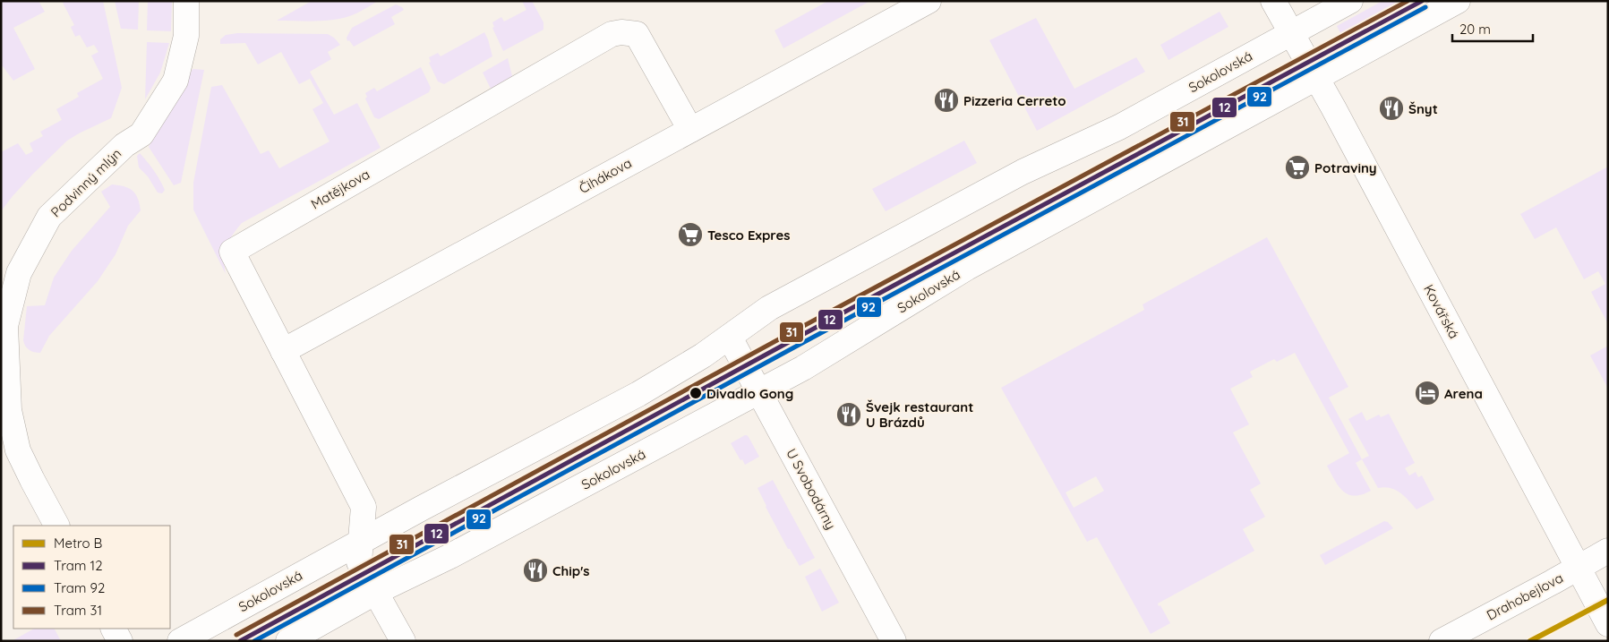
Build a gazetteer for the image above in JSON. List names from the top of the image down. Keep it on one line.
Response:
{"streets":{"street":["Sokolovská","Čihákova","Podvinný mlýn","Matějkova","Kovářská","U Svobodárny","Drahobejlova"]},"crossings":[["Sokolovská","Matějkova"],["Sokolovská","Kovářská"],["Sokolovská","U Svobodárny"],["Čihákova","Matějkova"],["Kovářská","Drahobejlova"]],"places":{"restaurant":["Pizzeria Cerreto","Šnyt","Švejk restaurant U Brázdů","Chip's"],"supermarket":["Potraviny","Tesco Expres"],"other":["Divadlo Gong"],"hotel":["Arena"]},"lines":["tram line 12","tram line 31","tram line 92","metro line B"],"legend":["Metro B","Tram 12","Tram 92","Tram 31"],"scale_bar":"20 m"}
